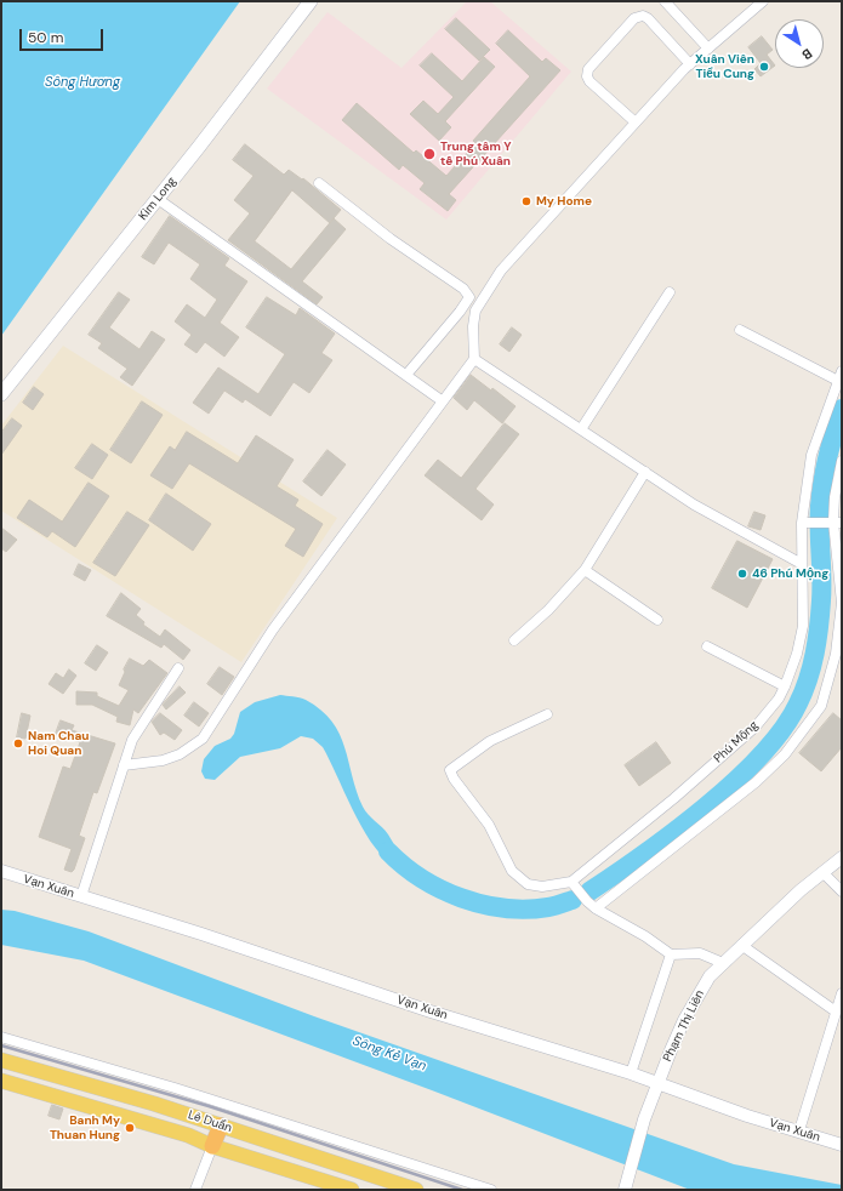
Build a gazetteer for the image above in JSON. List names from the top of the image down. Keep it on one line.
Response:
{"streets":{"main road":["Kim Long","Lê Duẩn"],"street":["Phú Mộng","Vạn Xuân","Phạm Thị Liên"]},"crossings":[["Vạn Xuân","Phạm Thị Liên"]],"water":["Sông Hương","Sông Kẻ Vạn"],"places":["Xuân Viên Tiểu Cung","Trung tâm Y tế Phú Xuân","My Home","46 Phú Mộng","Nam Chau Hoi Quan","Banh My Thuan Hung"],"scale_bar":"50 m","north":"bottom right"}
